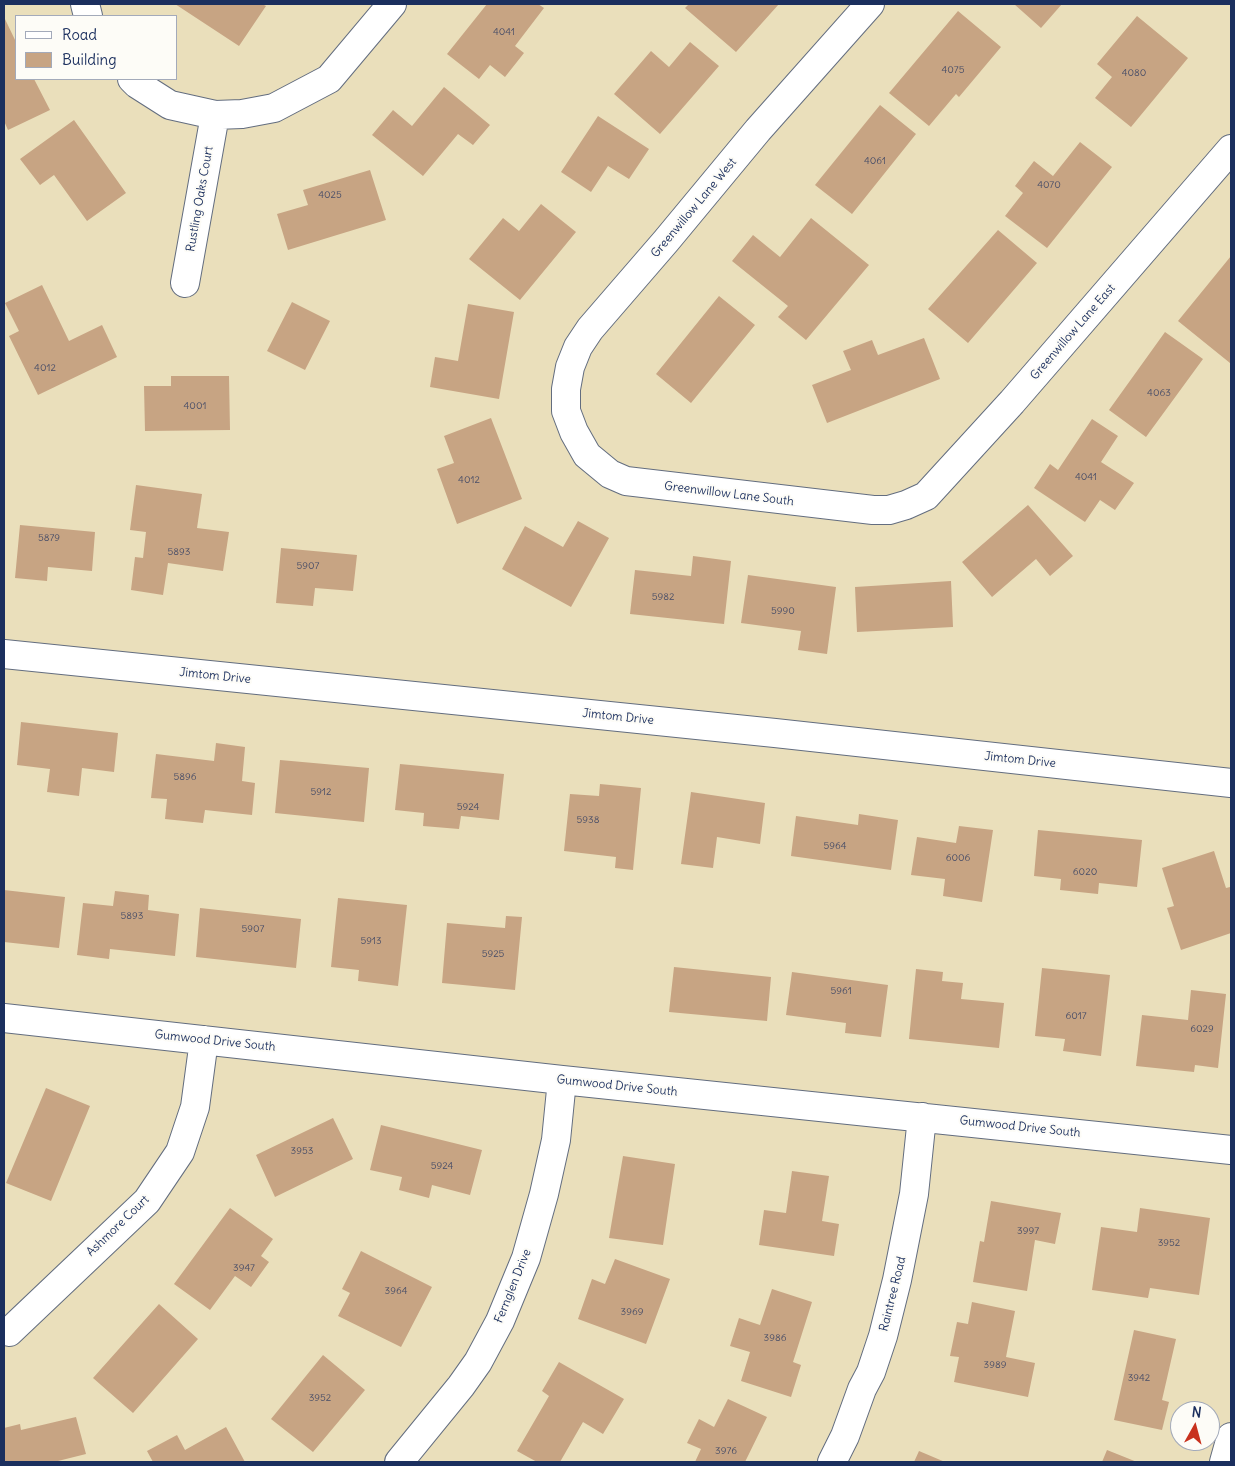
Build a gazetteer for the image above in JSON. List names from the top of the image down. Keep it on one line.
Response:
{"streets":{"street":["Rustling Oaks Court","Greenwillow Lane West","Greenwillow Lane East","Greenwillow Lane South","Jimtom Drive","Gumwood Drive South","Ashmore Court","Fernglen Drive","Raintree Road"]},"crossings":[["Greenwillow Lane West","Greenwillow Lane South"],["Greenwillow Lane East","Greenwillow Lane South"],["Gumwood Drive South","Ashmore Court"],["Gumwood Drive South","Fernglen Drive"],["Gumwood Drive South","Raintree Road"]],"house_numbers":["4041","4075","4080","4061","4070","4025","4012","4063","4001","4041","4012","5879","5893","5907","5982","5990","5896","5912","5924","5938","5964","6006","6020","5893","5907","5913","5925","5961","6017","6029","3953","5924","3997","3952","3947","3964","3969","3986","3989","3942","3952","3976"],"legend":["Road","Building"],"north":"top"}
